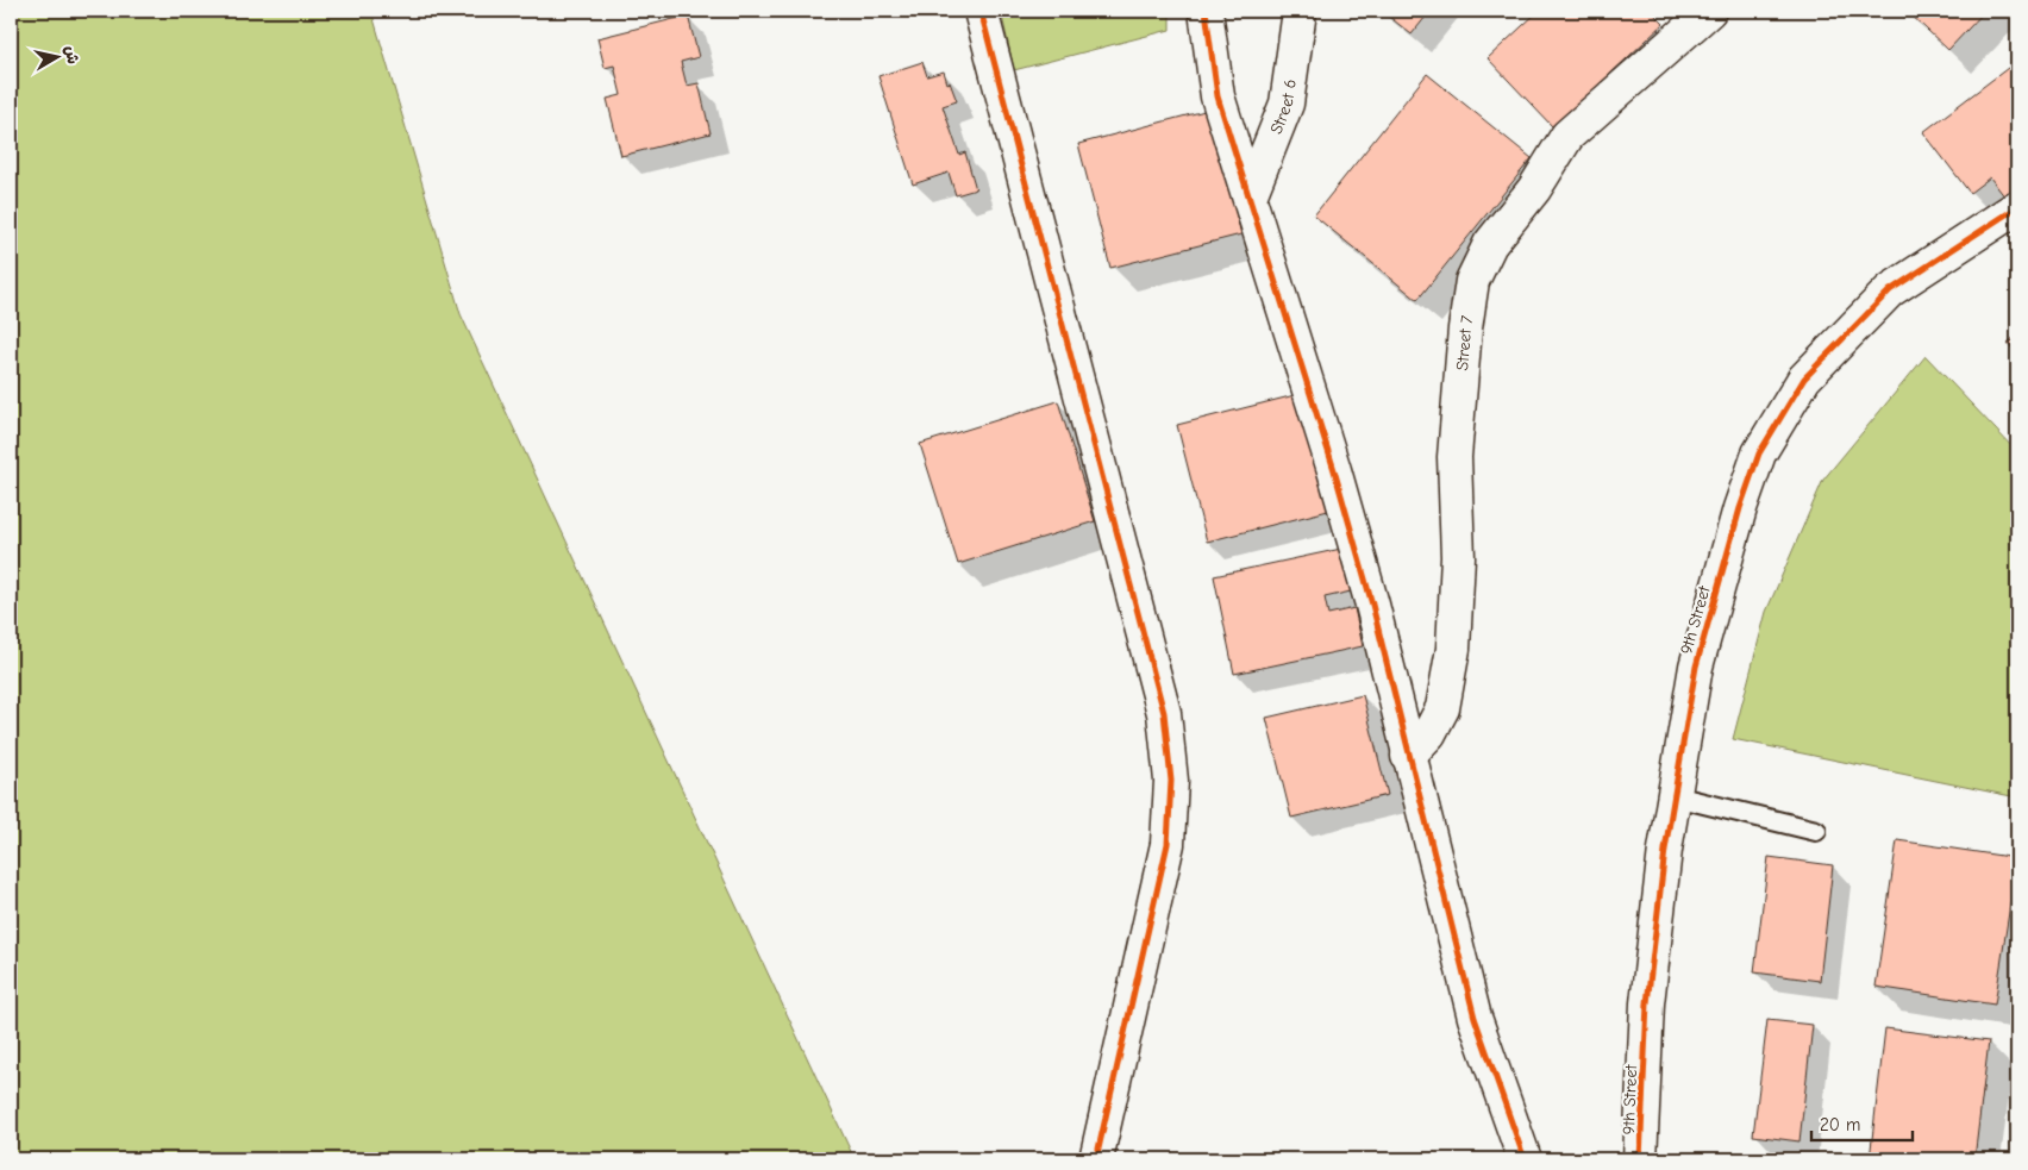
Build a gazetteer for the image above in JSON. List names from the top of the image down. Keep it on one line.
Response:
{"streets":{"street":["Street 6","Street 7","9th Street"]},"scale_bar":"20 m","north":"right"}
